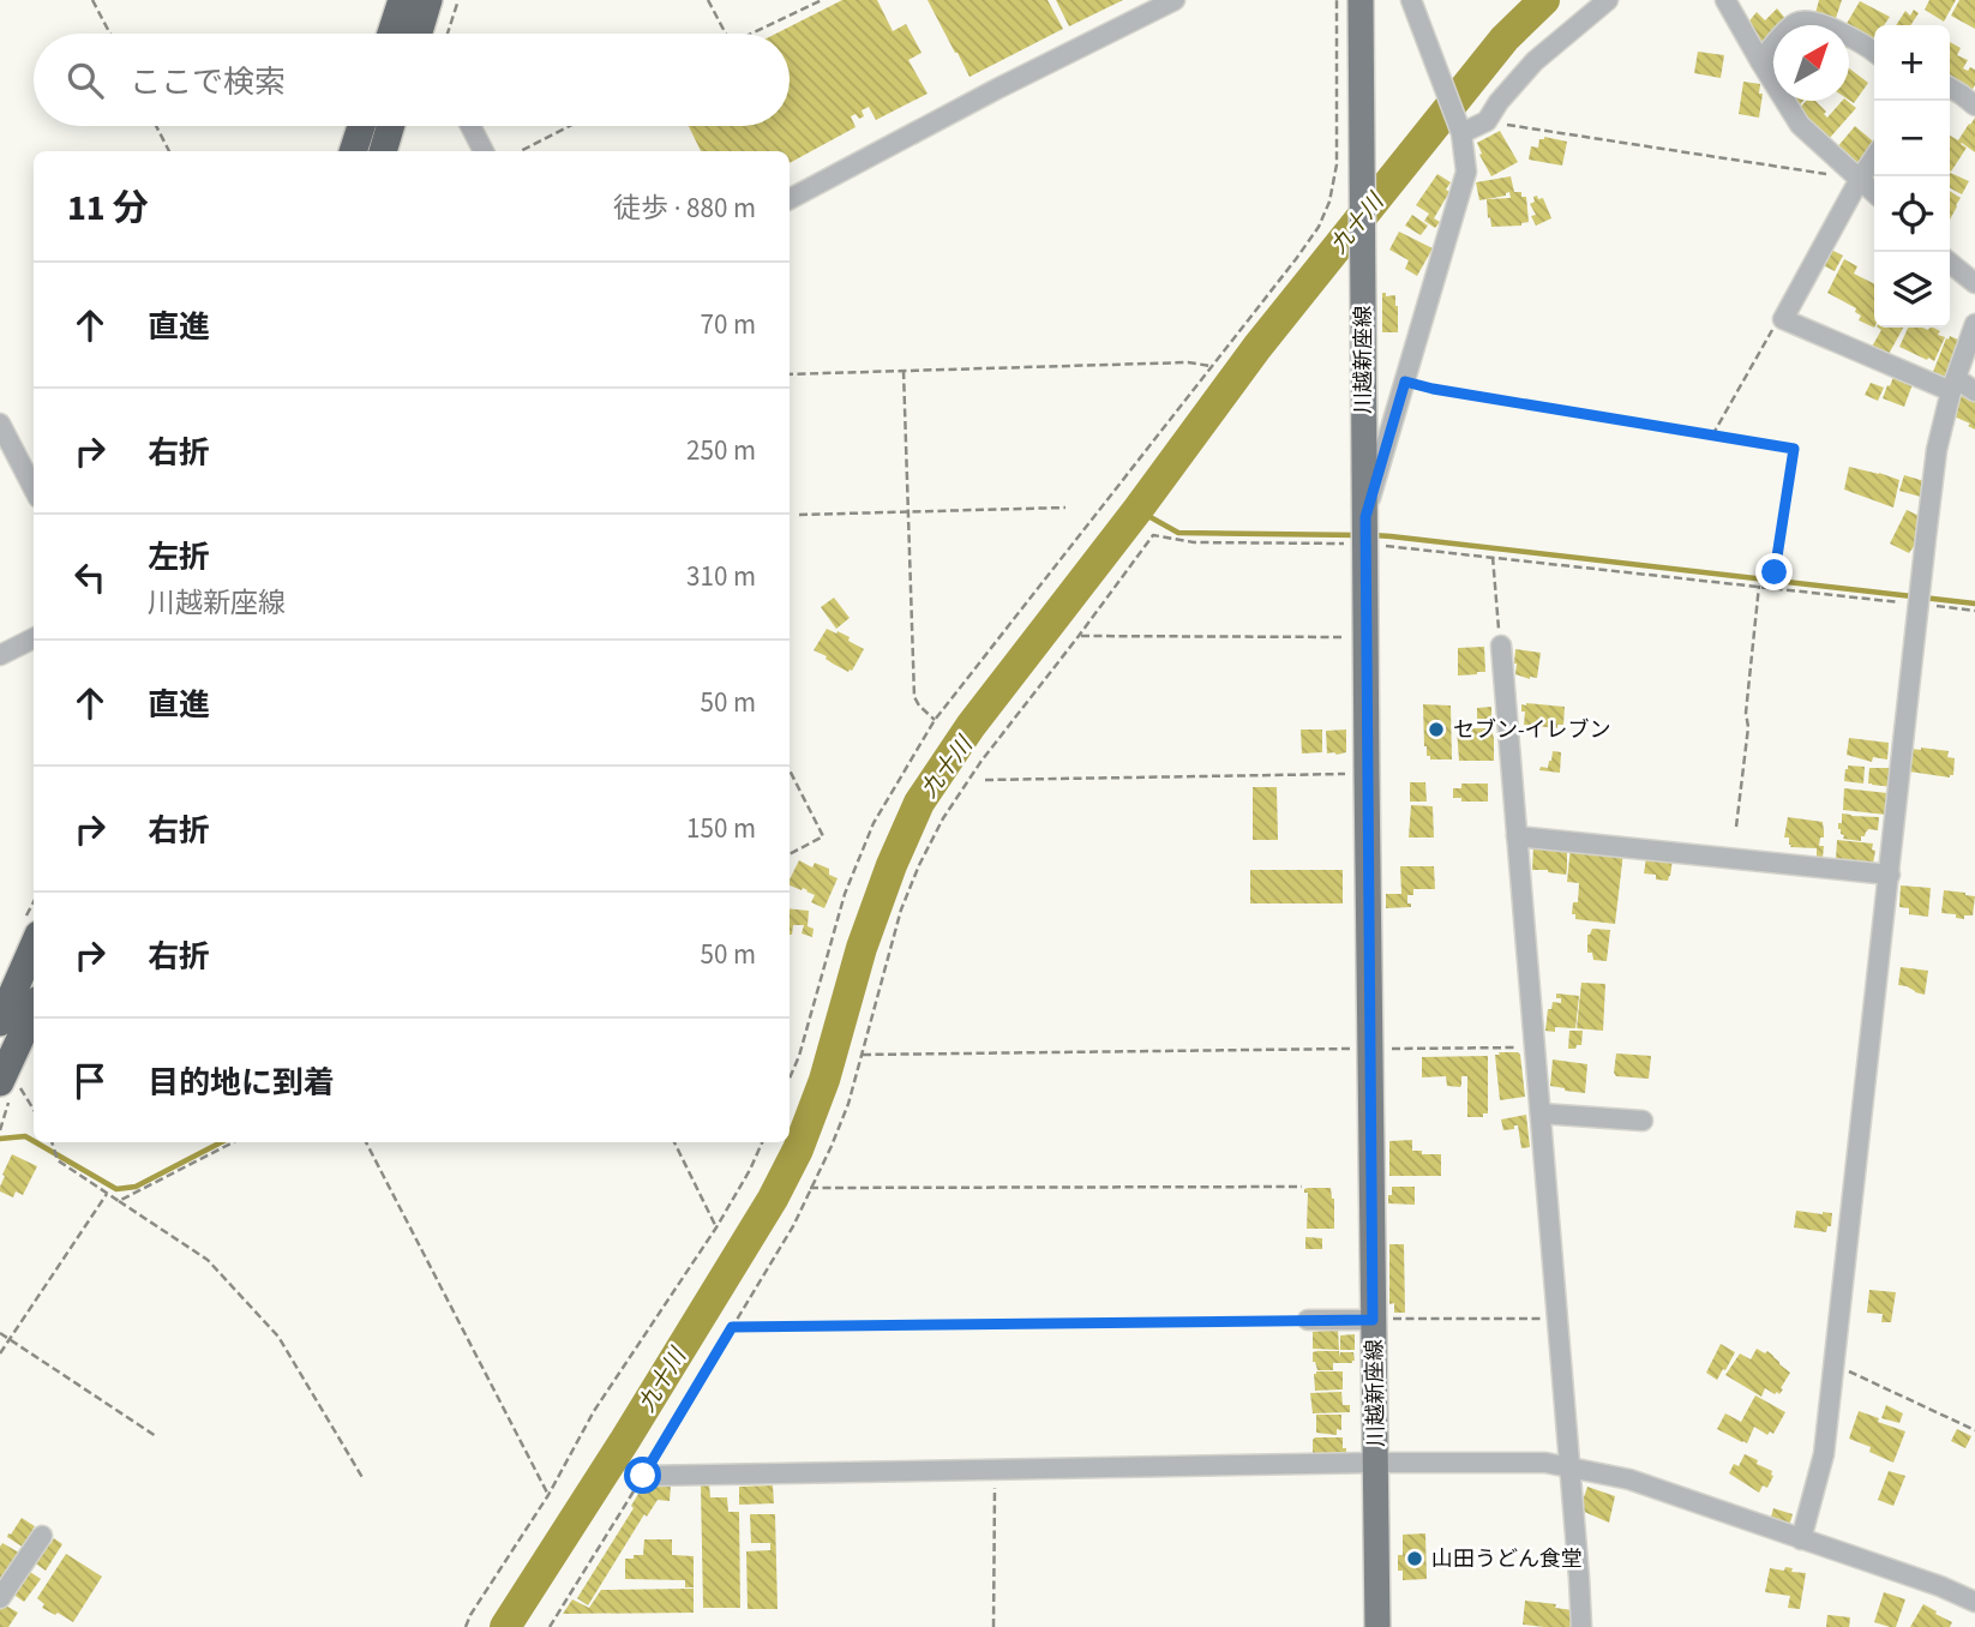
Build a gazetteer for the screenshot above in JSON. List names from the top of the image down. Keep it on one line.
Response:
{"streets":{"main road":["川越新座線"]},"water":["九十川"],"places":["セブン-イレブン","山田うどん食堂"],"north":"top right","page":{"map_buttons":["+","−"],"search":"ここで検索","heading":["11 分","徒歩 · 880 m"],"list":[["直進","70 m"],["右折","250 m"],["左折","川越新座線","310 m"],["直進","50 m"],["右折","150 m"],["右折","50 m"],"目的地に到着"]}}
